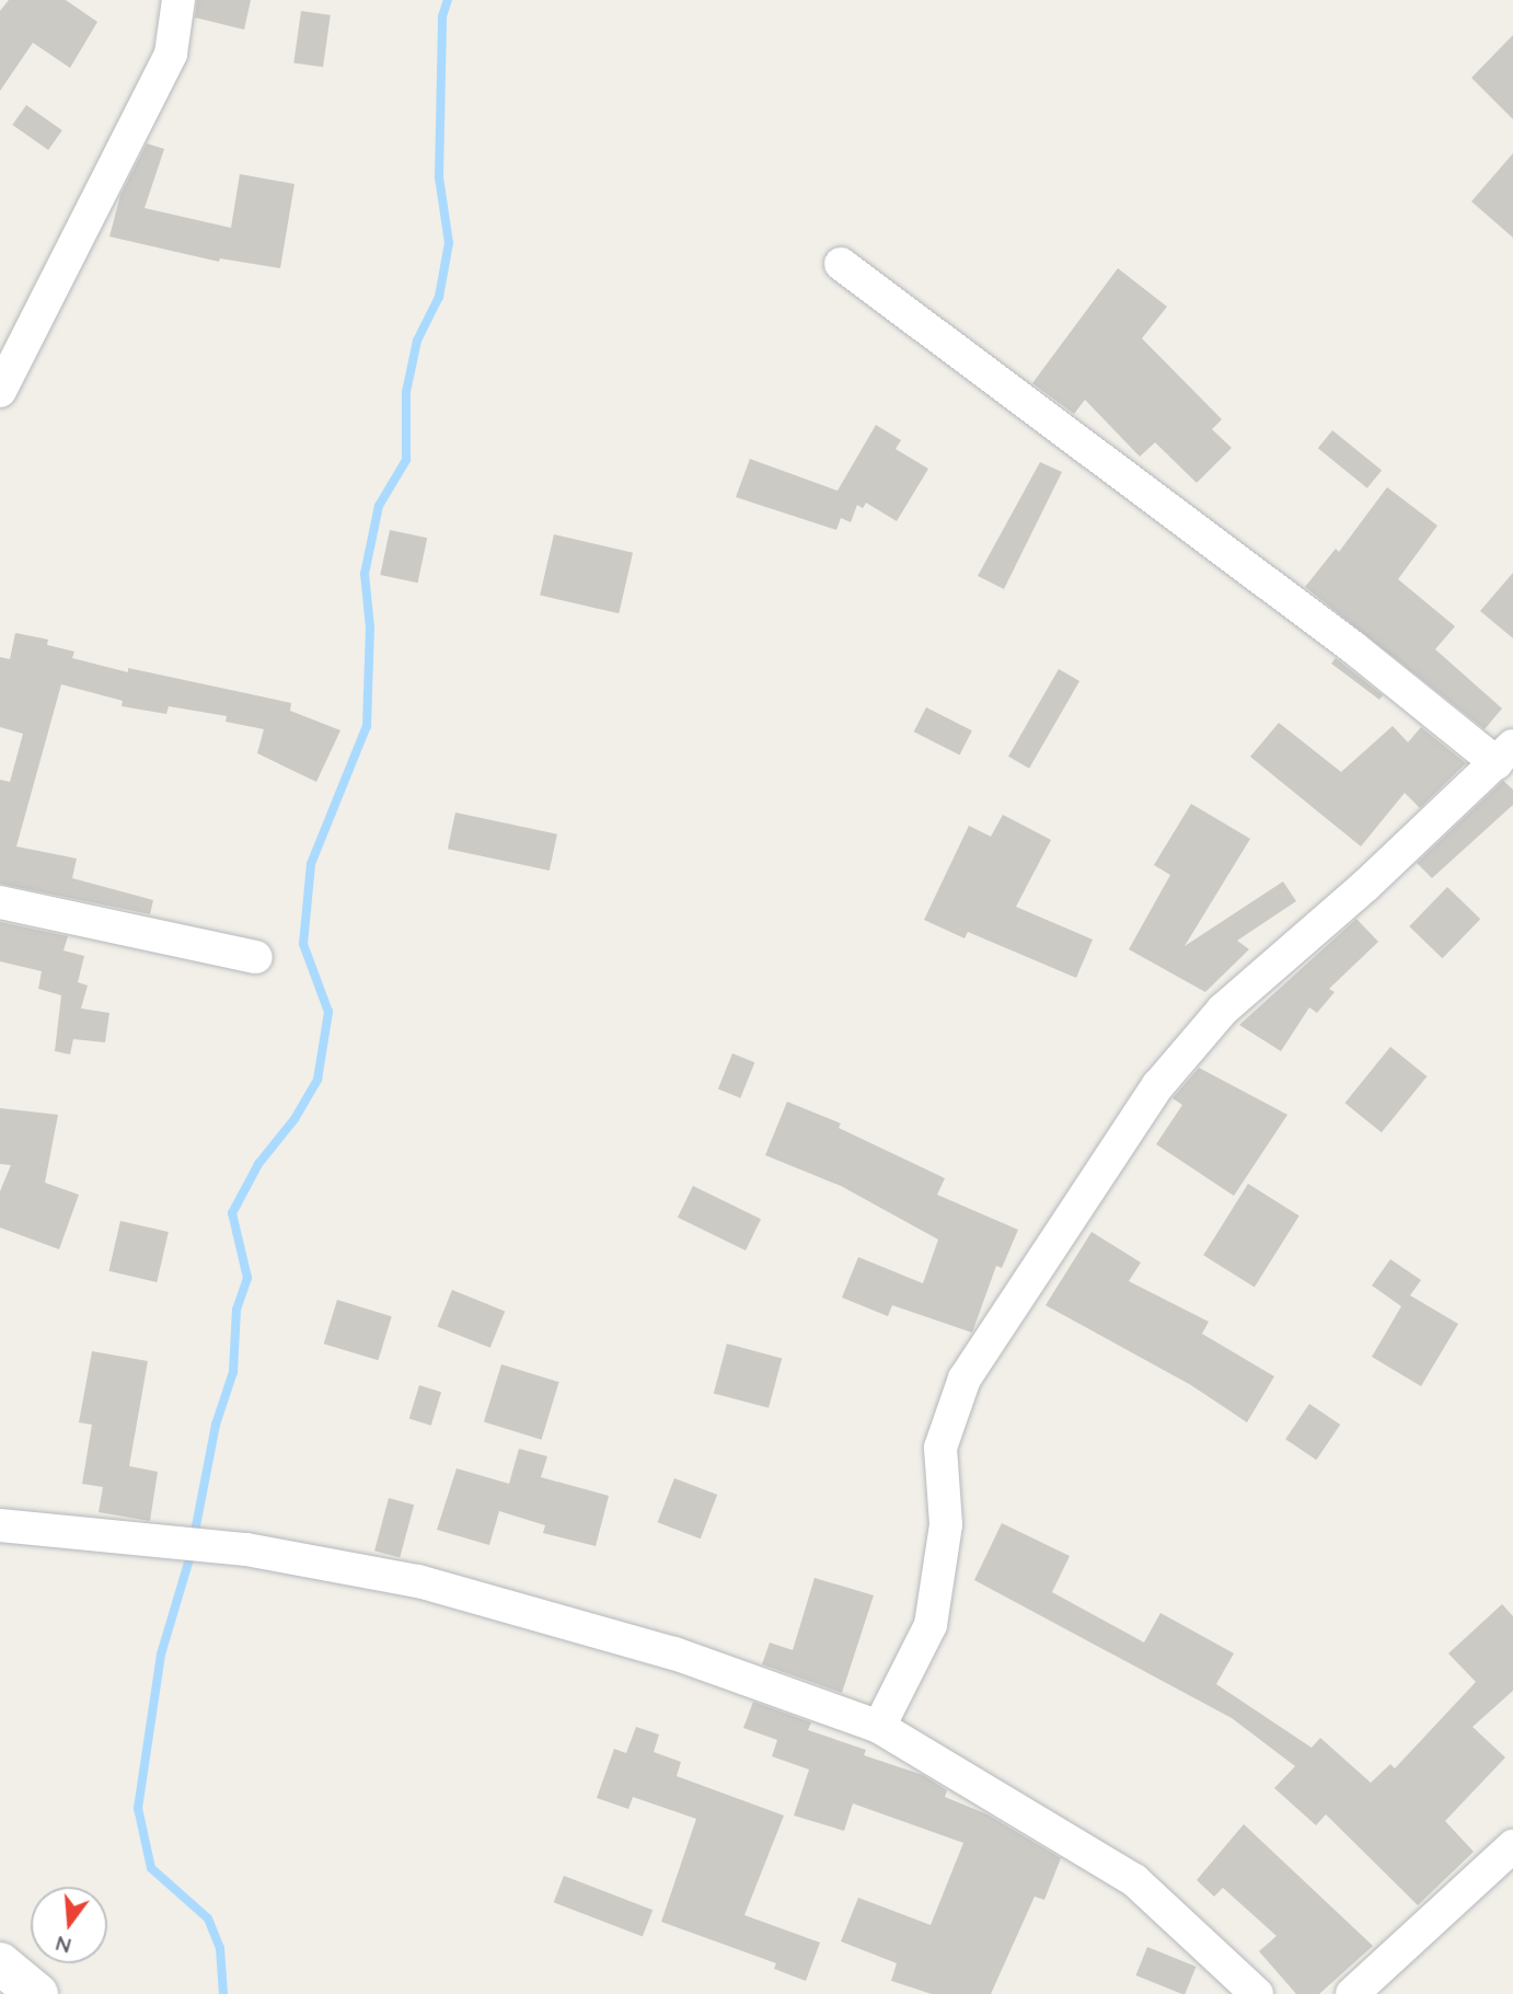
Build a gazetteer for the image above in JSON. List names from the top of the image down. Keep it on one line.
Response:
{"north":"bottom"}
